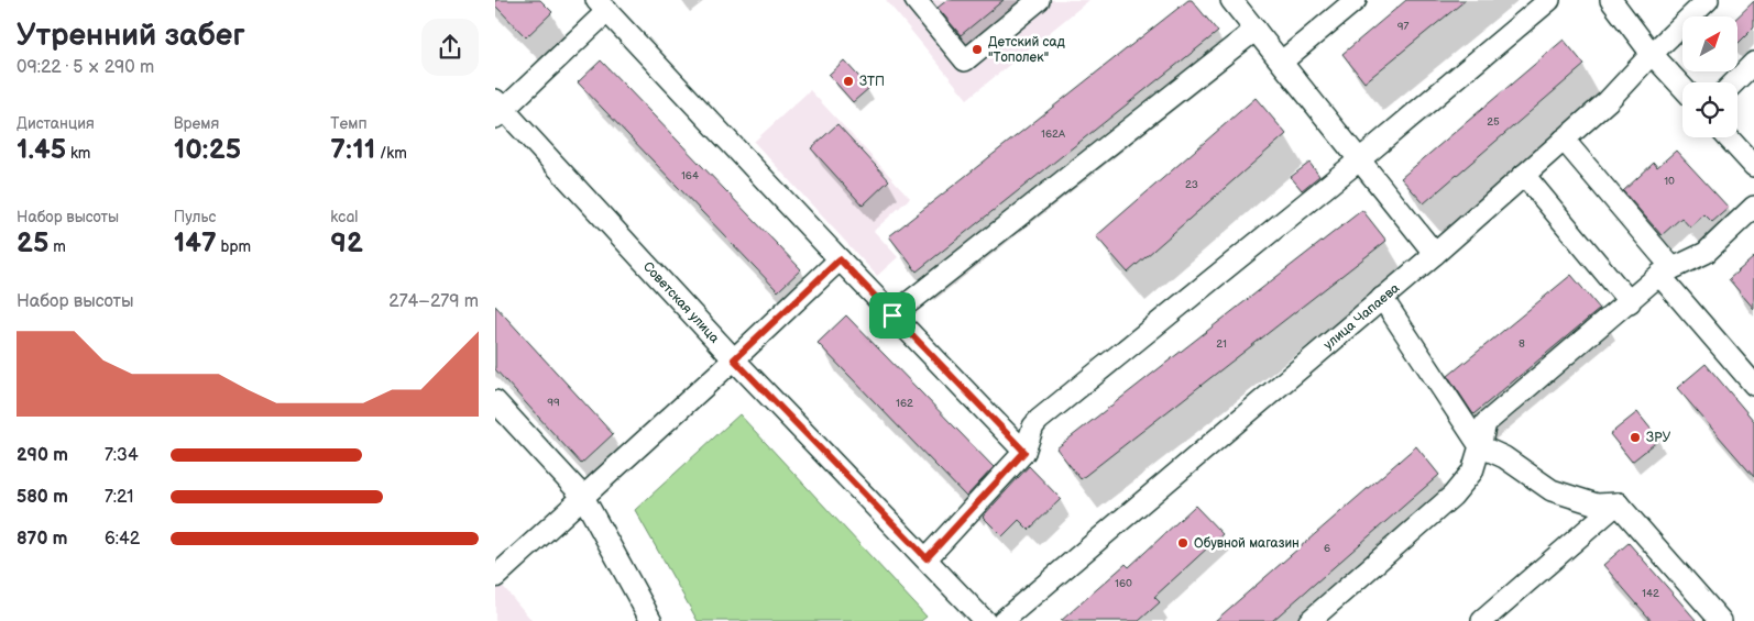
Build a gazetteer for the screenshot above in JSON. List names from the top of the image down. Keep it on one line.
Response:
{"streets":{"street":["Советская улица","улица Чапаева"]},"places":["Детский сад \"Тополек\"","ЗТП","ЗРУ","Обувной магазин"],"house_numbers":["97","25","162А","164","10","23","21","8","99","162","6","160","142"],"north":"top right","page":{"heading":["Утренний забег","09:22 · 5 × 290 m"],"stats":[["Дистанция","1.45 km"],["Время","10:25"],["Темп","7:11 /km"],["Набор высоты","25 m"],["Пульс","147 bpm"],["kcal","92"]],"chart":["Набор высоты","274–279 m"],"list":[{"name":"290 m","note":"7:34"},{"name":"580 m","note":"7:21"},{"name":"870 m","note":"6:42"}]}}
